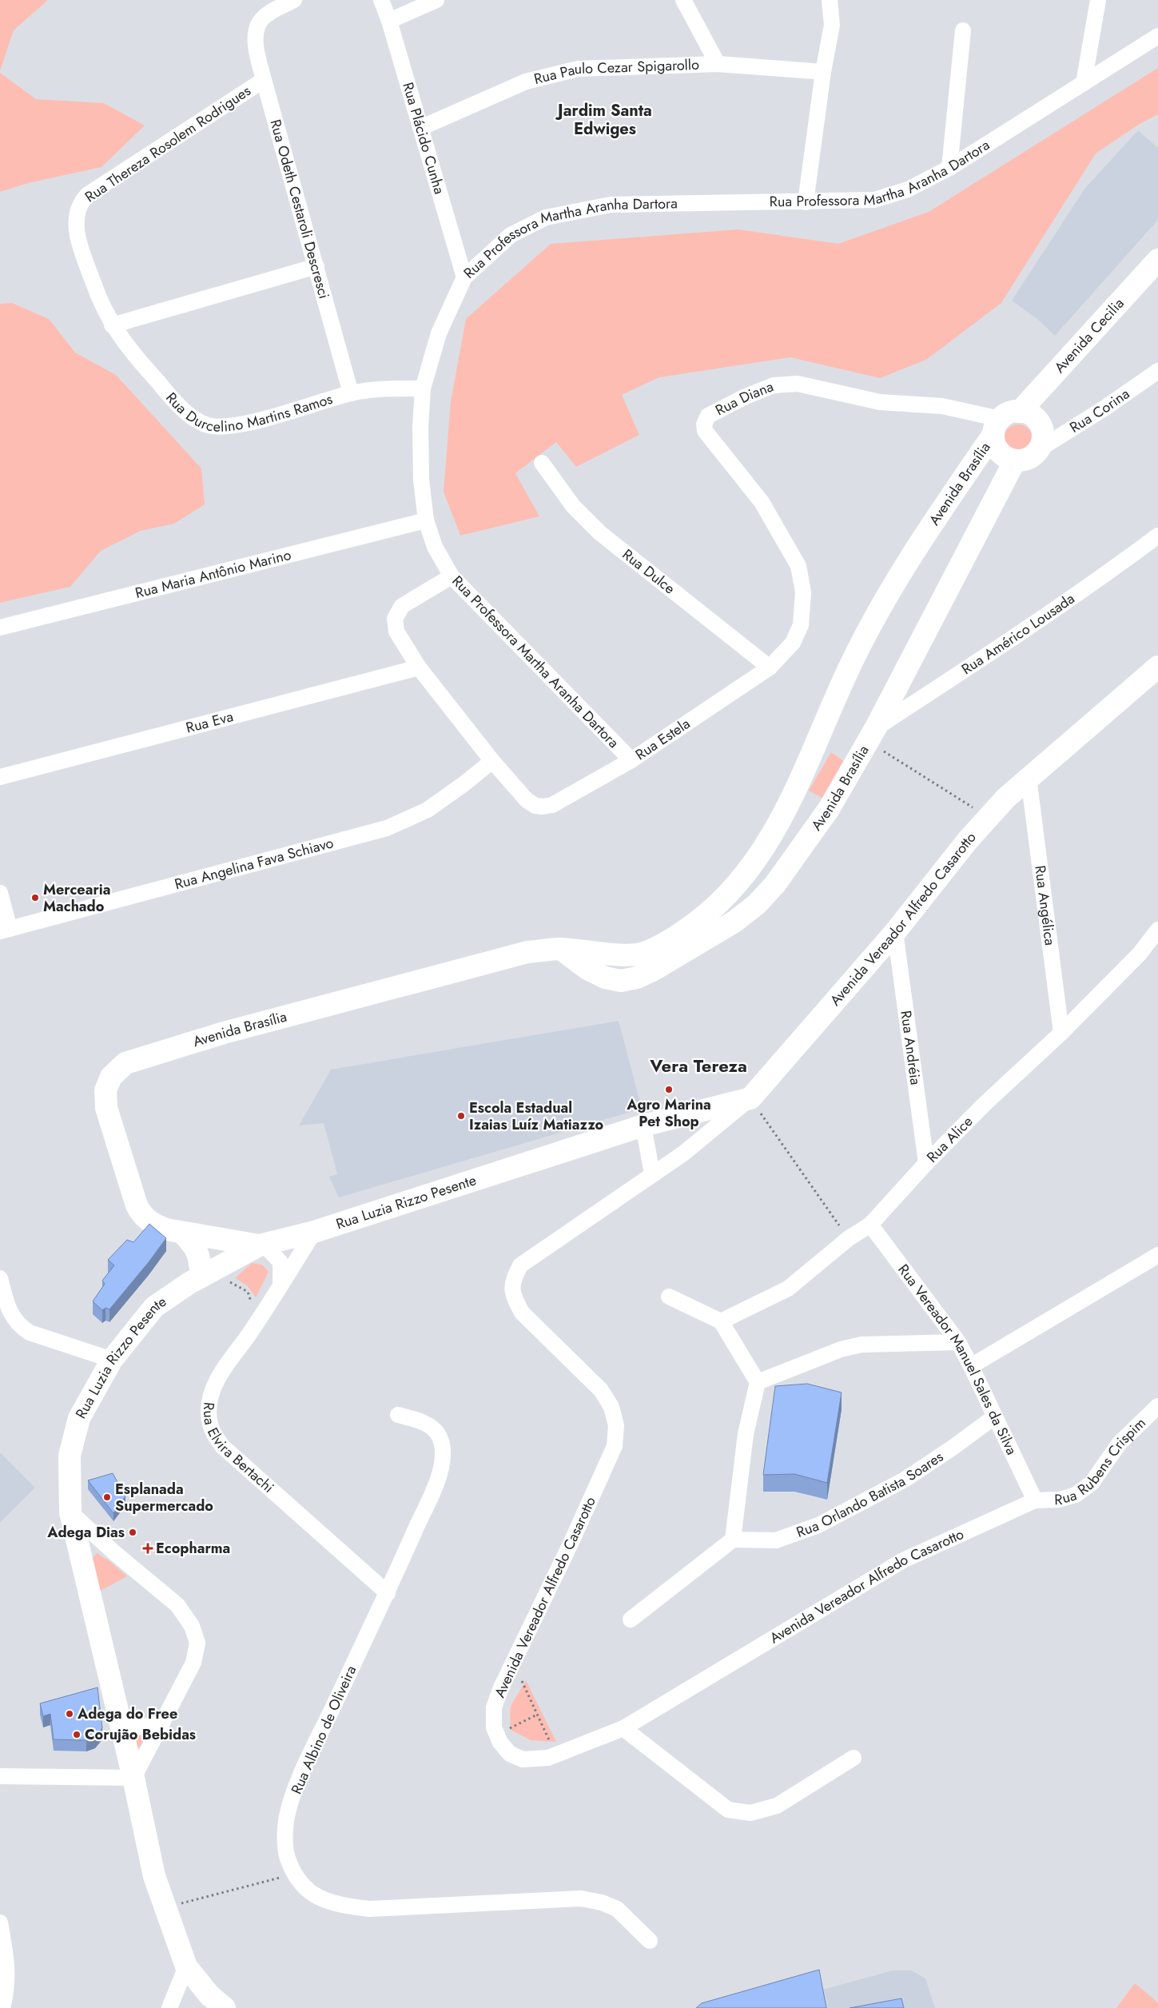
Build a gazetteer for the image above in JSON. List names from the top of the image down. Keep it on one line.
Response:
{"streets":{"street":["Rua Paulo Cezar Spigarollo","Rua Plácido Cunha","Rua Thereza Rosolem Rodrigues","Rua Professora Martha Aranha Dartora","Rua Odeth Cestaroli Descresci","Avenida Cecilia","Rua Durcelino Martins Ramos","Rua Diana","Rua Corina","Avenida Brasília","Rua Dulce","Rua Maria Antônio Marino","Rua Américo Lousada","Rua Eva","Rua Estela","Rua Angelina Fava Schiavo","Rua Angélica","Avenida Vereador Alfredo Casarotto","Rua Andréia","Rua Alice","Rua Luzia Rizzo Pesente","Rua Vereador Manuel Sales da Silva","Rua Elvira Bertachi","Rua Rubens Crispim","Rua Orlando Batista Soares","Rua Albino de Oliveira"]},"crossings":[["Rua Paulo Cezar Spigarollo","Rua Plácido Cunha"],["Rua Plácido Cunha","Rua Professora Martha Aranha Dartora"],["Rua Thereza Rosolem Rodrigues","Rua Odeth Cestaroli Descresci"],["Rua Thereza Rosolem Rodrigues","Rua Durcelino Martins Ramos"],["Rua Professora Martha Aranha Dartora","Rua Durcelino Martins Ramos"],["Rua Professora Martha Aranha Dartora","Rua Maria Antônio Marino"],["Rua Professora Martha Aranha Dartora","Rua Estela"],["Rua Odeth Cestaroli Descresci","Rua Durcelino Martins Ramos"],["Avenida Cecilia","Rua Diana"],["Avenida Cecilia","Rua Corina"],["Avenida Cecilia","Avenida Brasília"],["Rua Diana","Rua Corina"],["Rua Diana","Avenida Brasília"],["Rua Diana","Rua Dulce"],["Rua Diana","Rua Estela"],["Rua Corina","Avenida Brasília"],["Avenida Brasília","Rua Américo Lousada"],["Avenida Brasília","Rua Luzia Rizzo Pesente"],["Rua Dulce","Rua Estela"],["Rua Estela","Rua Angelina Fava Schiavo"],["Rua Angélica","Avenida Vereador Alfredo Casarotto"],["Rua Angélica","Rua Alice"],["Avenida Vereador Alfredo Casarotto","Rua Andréia"],["Avenida Vereador Alfredo Casarotto","Rua Luzia Rizzo Pesente"],["Avenida Vereador Alfredo Casarotto","Rua Vereador Manuel Sales da Silva"],["Avenida Vereador Alfredo Casarotto","Rua Rubens Crispim"],["Rua Andréia","Rua Alice"],["Rua Alice","Rua Vereador Manuel Sales da Silva"],["Rua Luzia Rizzo Pesente","Rua Elvira Bertachi"],["Rua Vereador Manuel Sales da Silva","Rua Rubens Crispim"],["Rua Vereador Manuel Sales da Silva","Rua Orlando Batista Soares"],["Rua Elvira Bertachi","Rua Albino de Oliveira"]],"districts":["Jardim Santa Edwiges","Vera Tereza"],"places":{"other":["Mercearia Machado","Agro Marina Pet Shop","Escola Estadual Izaias Luíz Matiazzo","Esplanada Supermercado","Adega Dias","Adega do Free","Corujão Bebidas"],"health":["Ecopharma"]}}
